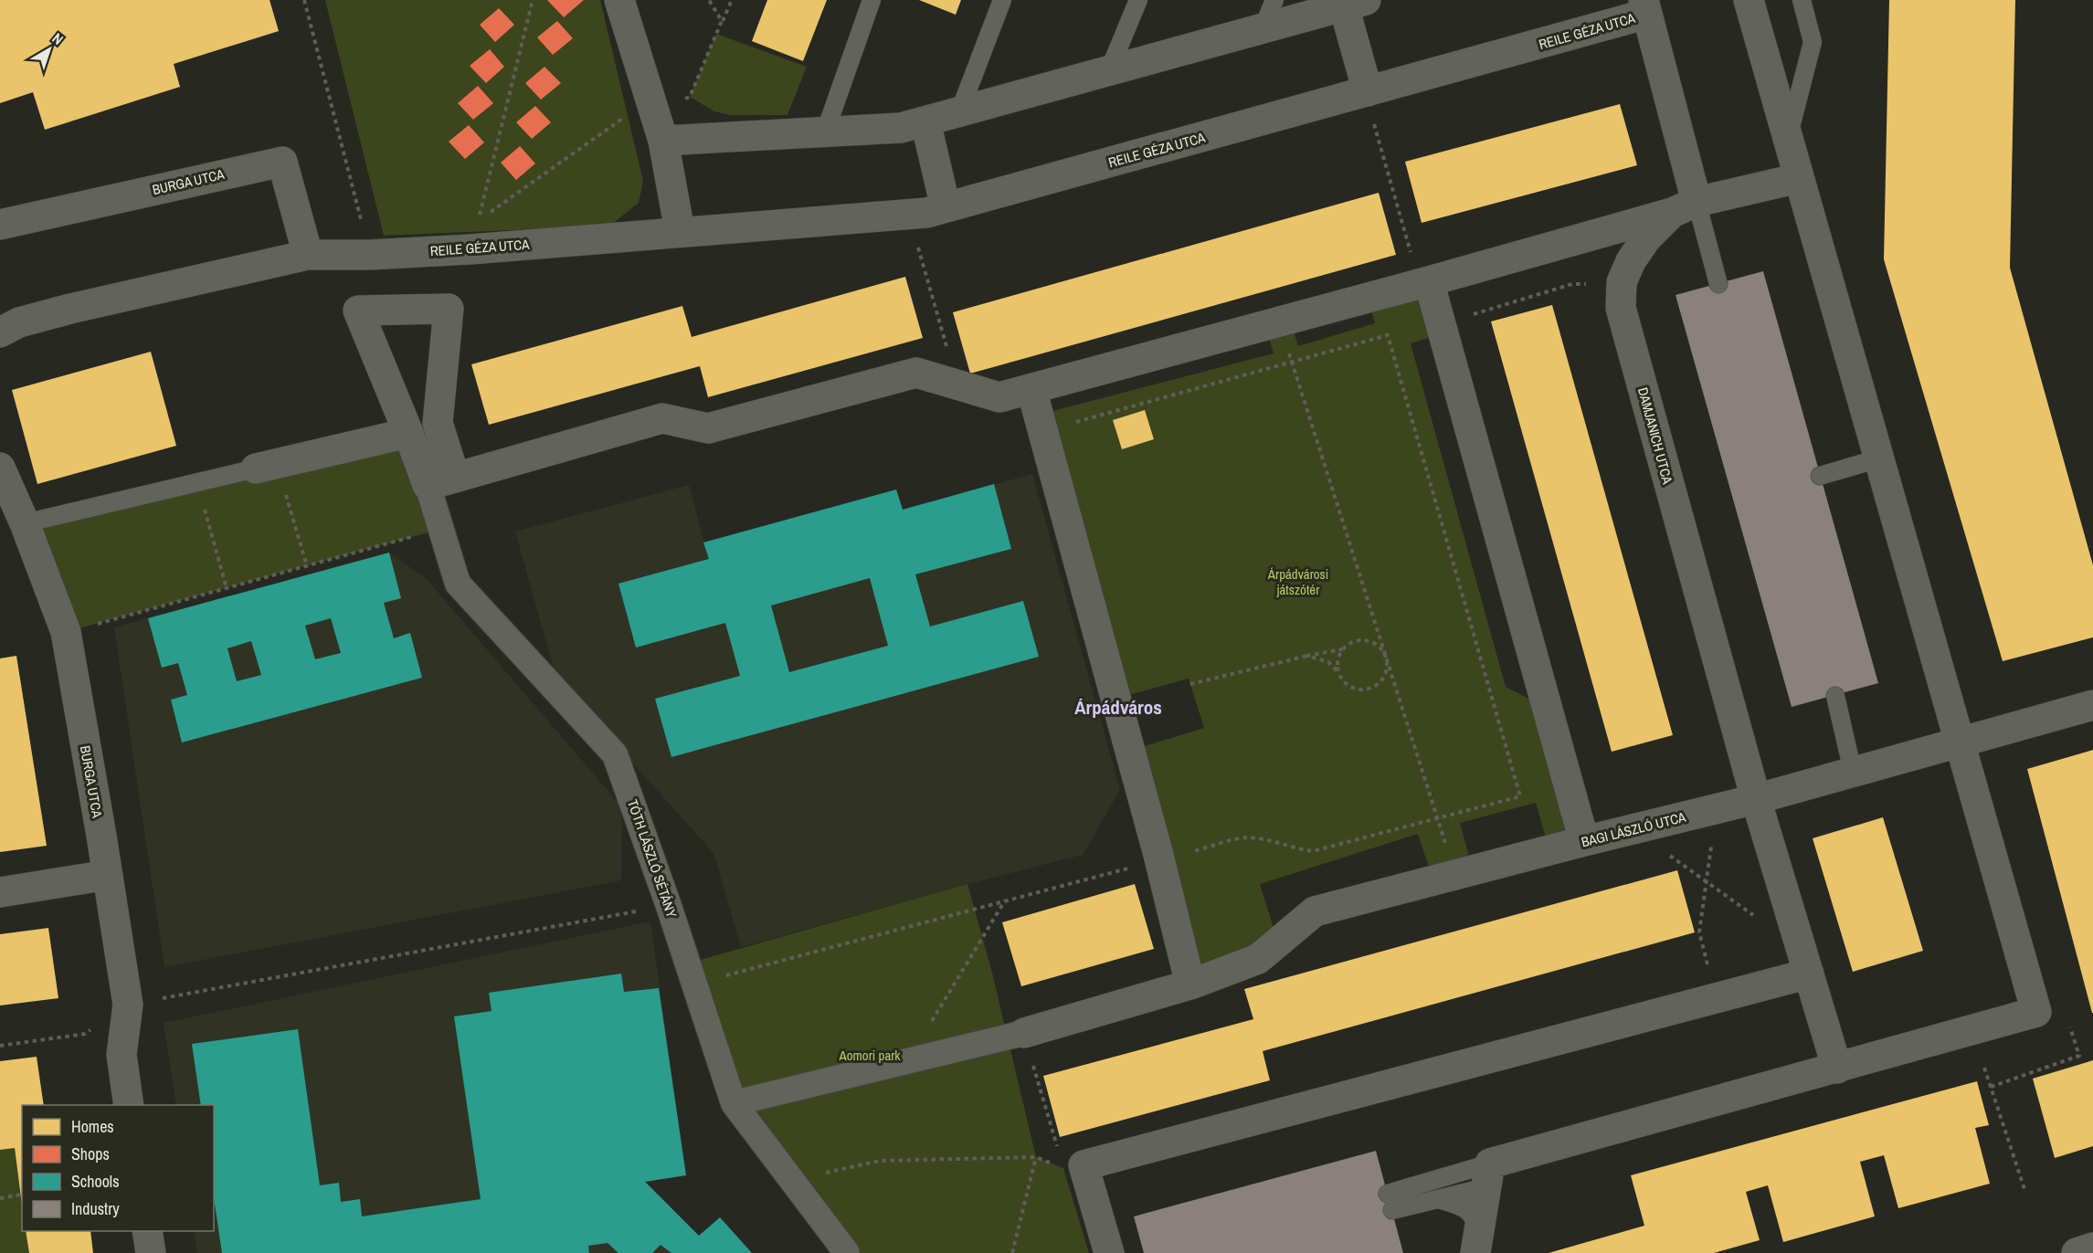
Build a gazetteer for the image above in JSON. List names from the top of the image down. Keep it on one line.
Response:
{"streets":{"street":["REILE GÉZA UTCA","BURGA UTCA","DAMJANICH UTCA","BAGI LÁSZLÓ UTCA","TÓTH LÁSZLÓ SÉTÁNY"]},"crossings":[["REILE GÉZA UTCA","BURGA UTCA"],["DAMJANICH UTCA","BAGI LÁSZLÓ UTCA"]],"districts":["Árpádváros"],"parks":["Árpádvárosi játszótér","Aomori park"],"legend":["Homes","Shops","Schools","Industry"],"north":"top right"}
